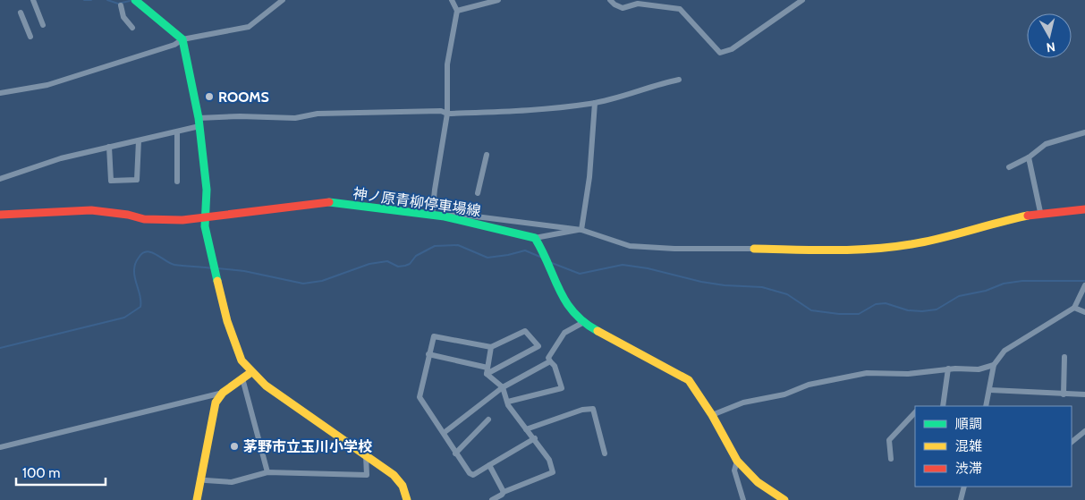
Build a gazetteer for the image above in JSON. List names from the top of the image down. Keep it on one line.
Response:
{"streets":{"street":["神ノ原青柳停車場線"]},"places":["ROOMS","茅野市立玉川小学校"],"legend":["順調","混雑","渋滞"],"scale_bar":"100 m","north":"bottom"}
